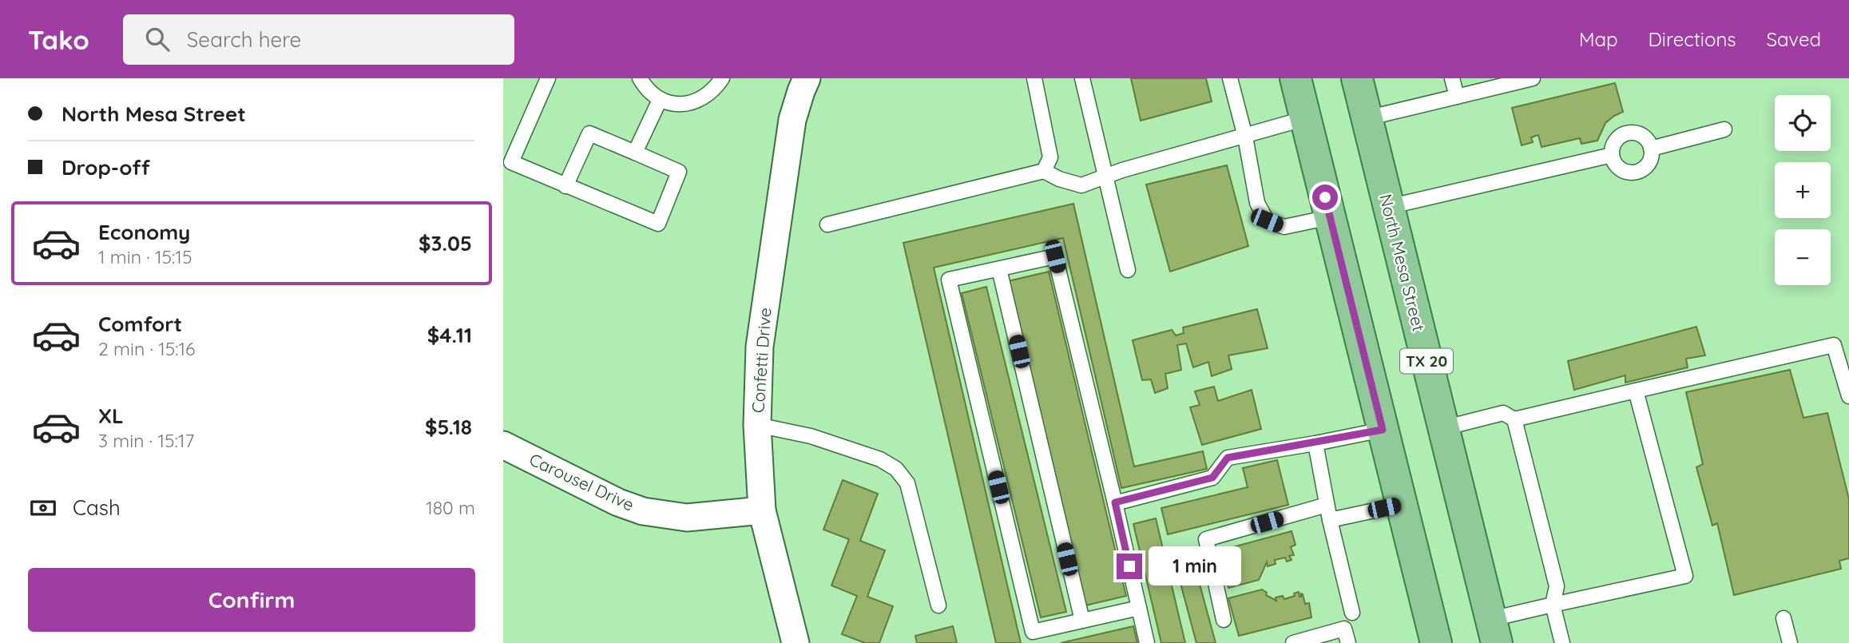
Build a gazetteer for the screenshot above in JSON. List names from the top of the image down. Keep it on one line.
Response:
{"streets":{"main road":["North Mesa Street","TX 20"],"street":["Confetti Drive","Carousel Drive"]},"crossings":[["Confetti Drive","Carousel Drive"]],"page":{"header":"Tako","search":"Search here","nav":["Map","Directions","Saved"],"banner":["North Mesa Street","Drop-off"],"map_buttons":["+","−"],"list":[{"name":"Economy","note":"1 min · 15:15","value":"$3.05"},{"name":"Comfort","note":"2 min · 15:16","value":"$4.11"},{"name":"XL","note":"3 min · 15:17","value":"$5.18"}],"pay":["Cash","180 m"],"bubble":"1 min","buttons":"Confirm"}}
